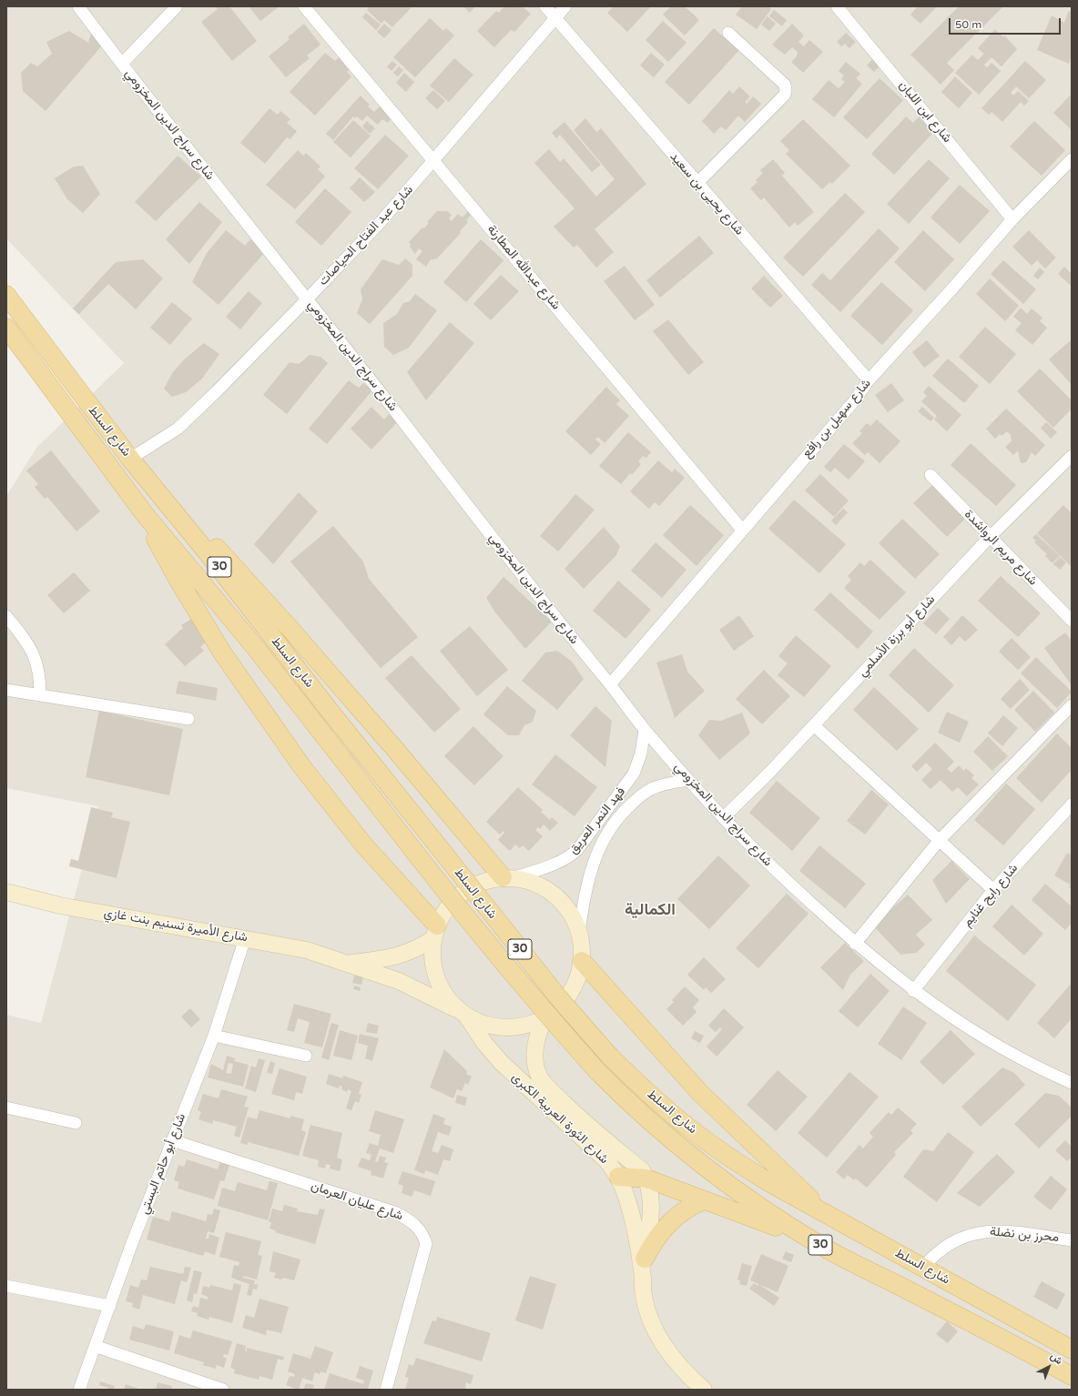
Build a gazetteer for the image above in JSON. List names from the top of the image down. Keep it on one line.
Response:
{"streets":{"main road":["شارع السلط","30","شارع الأميرة تسنيم بنت غازي","شارع الثورة العربية الكبرى"],"street":["شارع ابن اللبان","شارع سراج الدين المخزومي","شارع يحيى بن سعيد","شارع عبد الفتاح الحياصات","شارع عبدالله المطارنة","شارع سهيل بن رافع","شارع مريم الرواشدة","شارع أبو برزة الأسلمي","فهد النمر العريق","شارع رابح غنايم","شارع أبو حاتم البستي","شارع عليان العرمان","محرز بن نضلة"]},"crossings":[["شارع ابن اللبان","شارع سهيل بن رافع"],["شارع سراج الدين المخزومي","شارع عبد الفتاح الحياصات"],["شارع سراج الدين المخزومي","شارع سهيل بن رافع"],["شارع سراج الدين المخزومي","شارع أبو برزة الأسلمي"],["شارع سراج الدين المخزومي","فهد النمر العريق"],["شارع سراج الدين المخزومي","شارع رابح غنايم"],["شارع يحيى بن سعيد","شارع عبد الفتاح الحياصات"],["شارع يحيى بن سعيد","شارع سهيل بن رافع"],["شارع عبد الفتاح الحياصات","شارع عبدالله المطارنة"],["شارع عبد الفتاح الحياصات","شارع السلط"],["شارع عبدالله المطارنة","شارع سهيل بن رافع"],["شارع السلط","محرز بن نضلة"],["شارع مريم الرواشدة","شارع أبو برزة الأسلمي"],["شارع الأميرة تسنيم بنت غازي","شارع الثورة العربية الكبرى"],["شارع الأميرة تسنيم بنت غازي","شارع أبو حاتم البستي"],["شارع أبو حاتم البستي","شارع عليان العرمان"]],"districts":["الكمالية"],"scale_bar":"50 m","north":"top right"}
